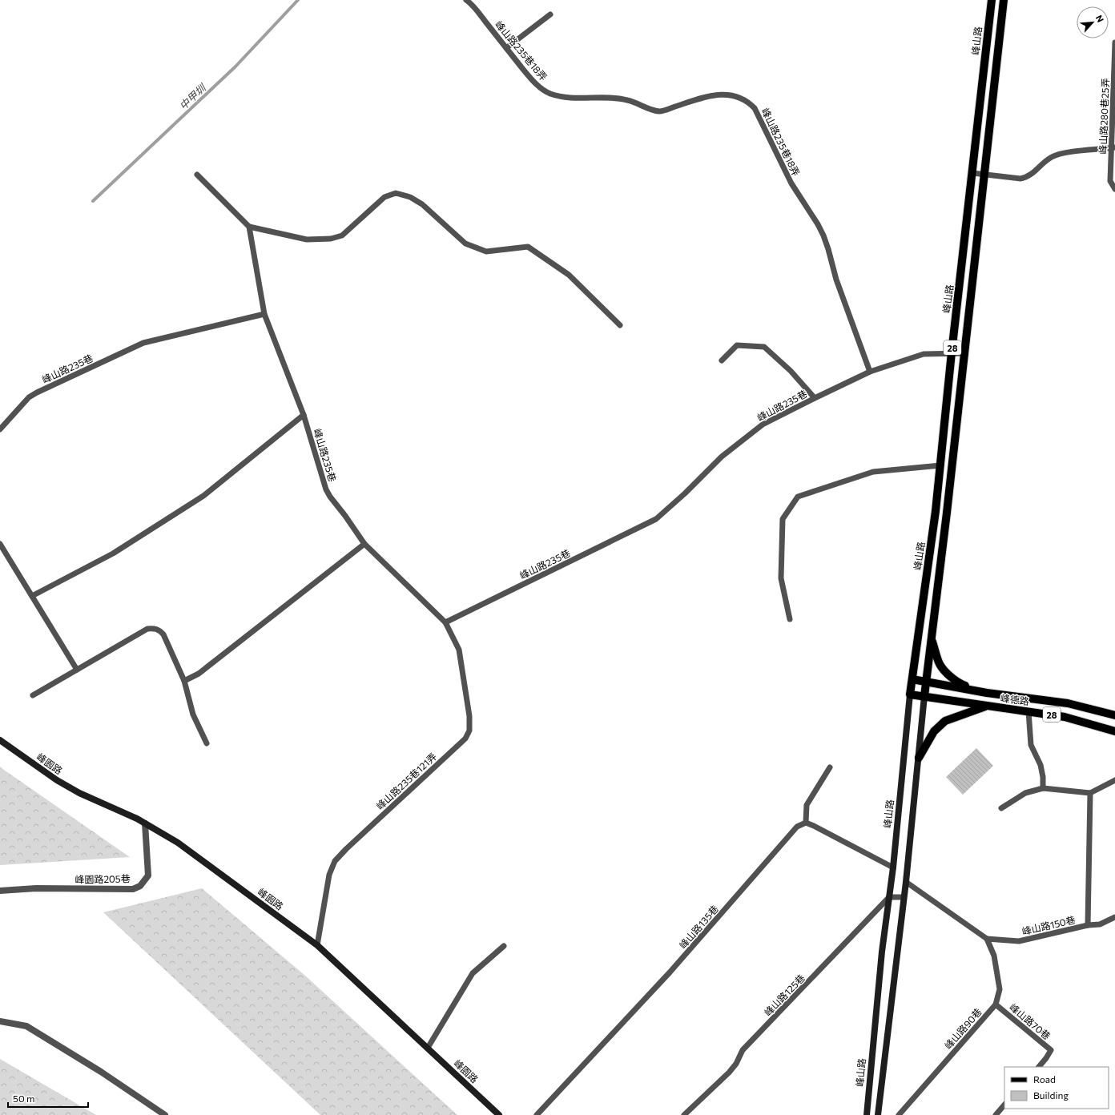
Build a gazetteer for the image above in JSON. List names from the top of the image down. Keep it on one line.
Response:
{"streets":{"main road":["峰山路","28","峰德路"],"street":["峰園路","峰園路205巷"],"lane":["峰山路235巷18弄","峰山路280巷25弄","峰山路235巷","峰山路235巷121弄","峰山路150巷","峰山路135巷","峰山路125巷","峰山路70巷","峰山路90巷"]},"crossings":[["峰山路","28"],["峰山路","峰山路235巷"],["峰山路","峰德路"],["峰山路","峰山路125巷"],["峰山路235巷18弄","峰山路235巷"],["28","峰山路235巷"],["28","峰德路"],["峰山路235巷","峰山路235巷121弄"],["峰園路","峰山路235巷121弄"],["峰園路","峰園路205巷"],["峰山路150巷","峰山路90巷"],["峰山路70巷","峰山路90巷"]],"water":["中甲圳"],"legend":["Road","Building"],"scale_bar":"50 m","north":"top right"}
